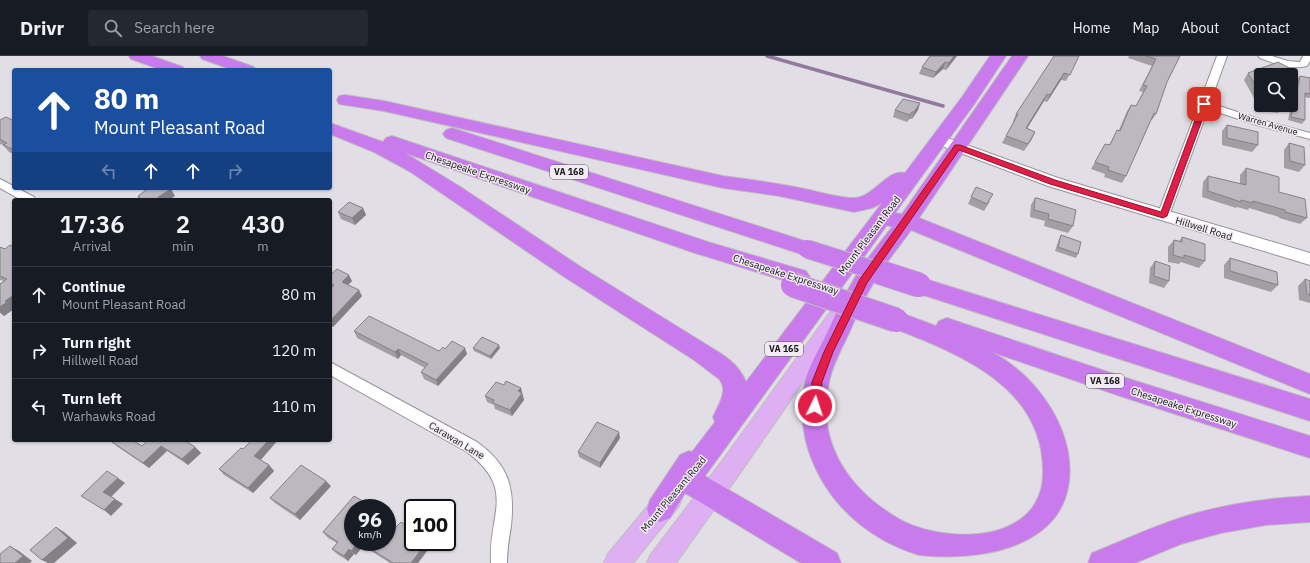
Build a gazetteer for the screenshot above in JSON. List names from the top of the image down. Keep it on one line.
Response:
{"streets":{"highway":["Chesapeake Expressway","VA 168","Mount Pleasant Road","VA 165"],"street":["Warren Avenue","Hillwell Road","Carawan Lane"]},"crossings":[["Hillwell Road","Mount Pleasant Road"],["Hillwell Road","VA 165"]],"page":{"header":"Drivr","search":"Search here","nav":["Home","Map","About","Contact"],"turn":["80 m","Mount Pleasant Road"],"eta":["17:36","Arrival","2","min","430","m"],"list":[{"name":"Continue","note":"Mount Pleasant Road","value":"80 m"},{"name":"Turn right","note":"Hillwell Road","value":"120 m"},{"name":"Turn left","note":"Warhawks Road","value":"110 m"}],"speed":"96 km/h","limit":"100"}}
